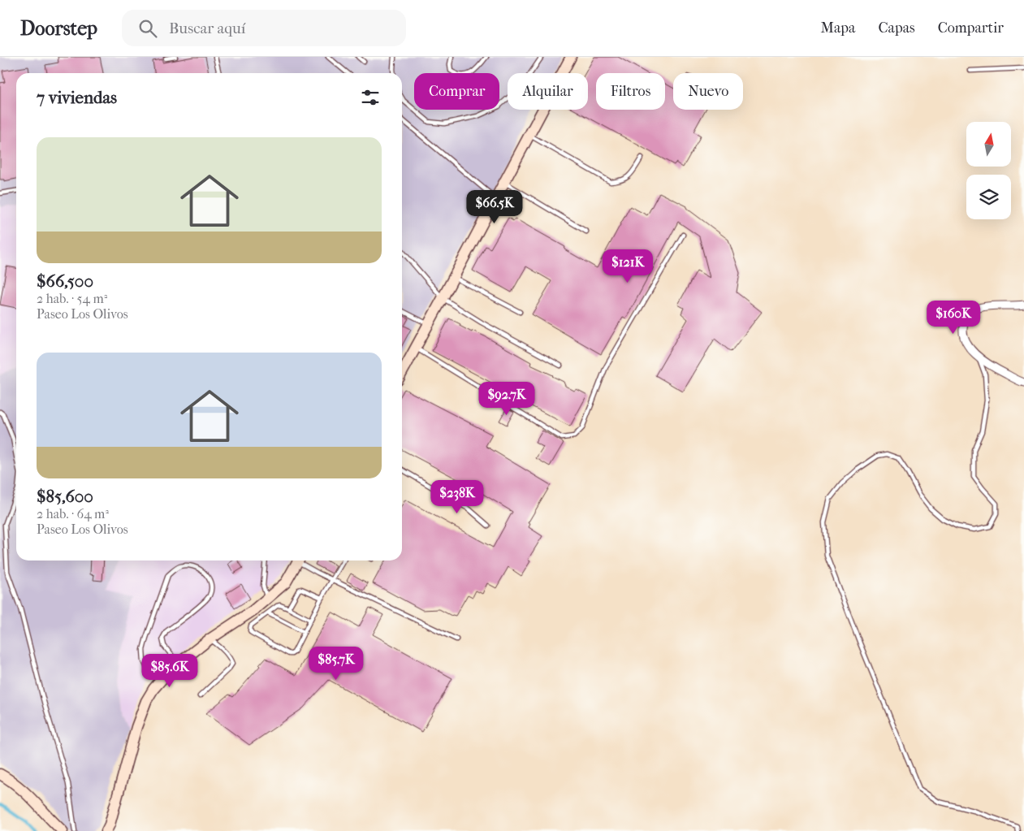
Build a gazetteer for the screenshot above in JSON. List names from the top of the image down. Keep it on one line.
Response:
{"north":"top","page":{"header":"Doorstep","search":"Buscar aquí","nav":["Mapa","Capas","Compartir"],"chip":["Comprar","Alquilar","Filtros","Nuevo"],"heading":"7 viviendas","list":[{"name":"$66,500","note":"2 hab. · 54 m² · Paseo Los Olivos"},{"name":"$85,600","note":"2 hab. · 64 m² · Paseo Los Olivos"}],"price":["$66.5K","$121K","$160K","$92.7K","$238K","$85.7K","$85.6K"]}}
